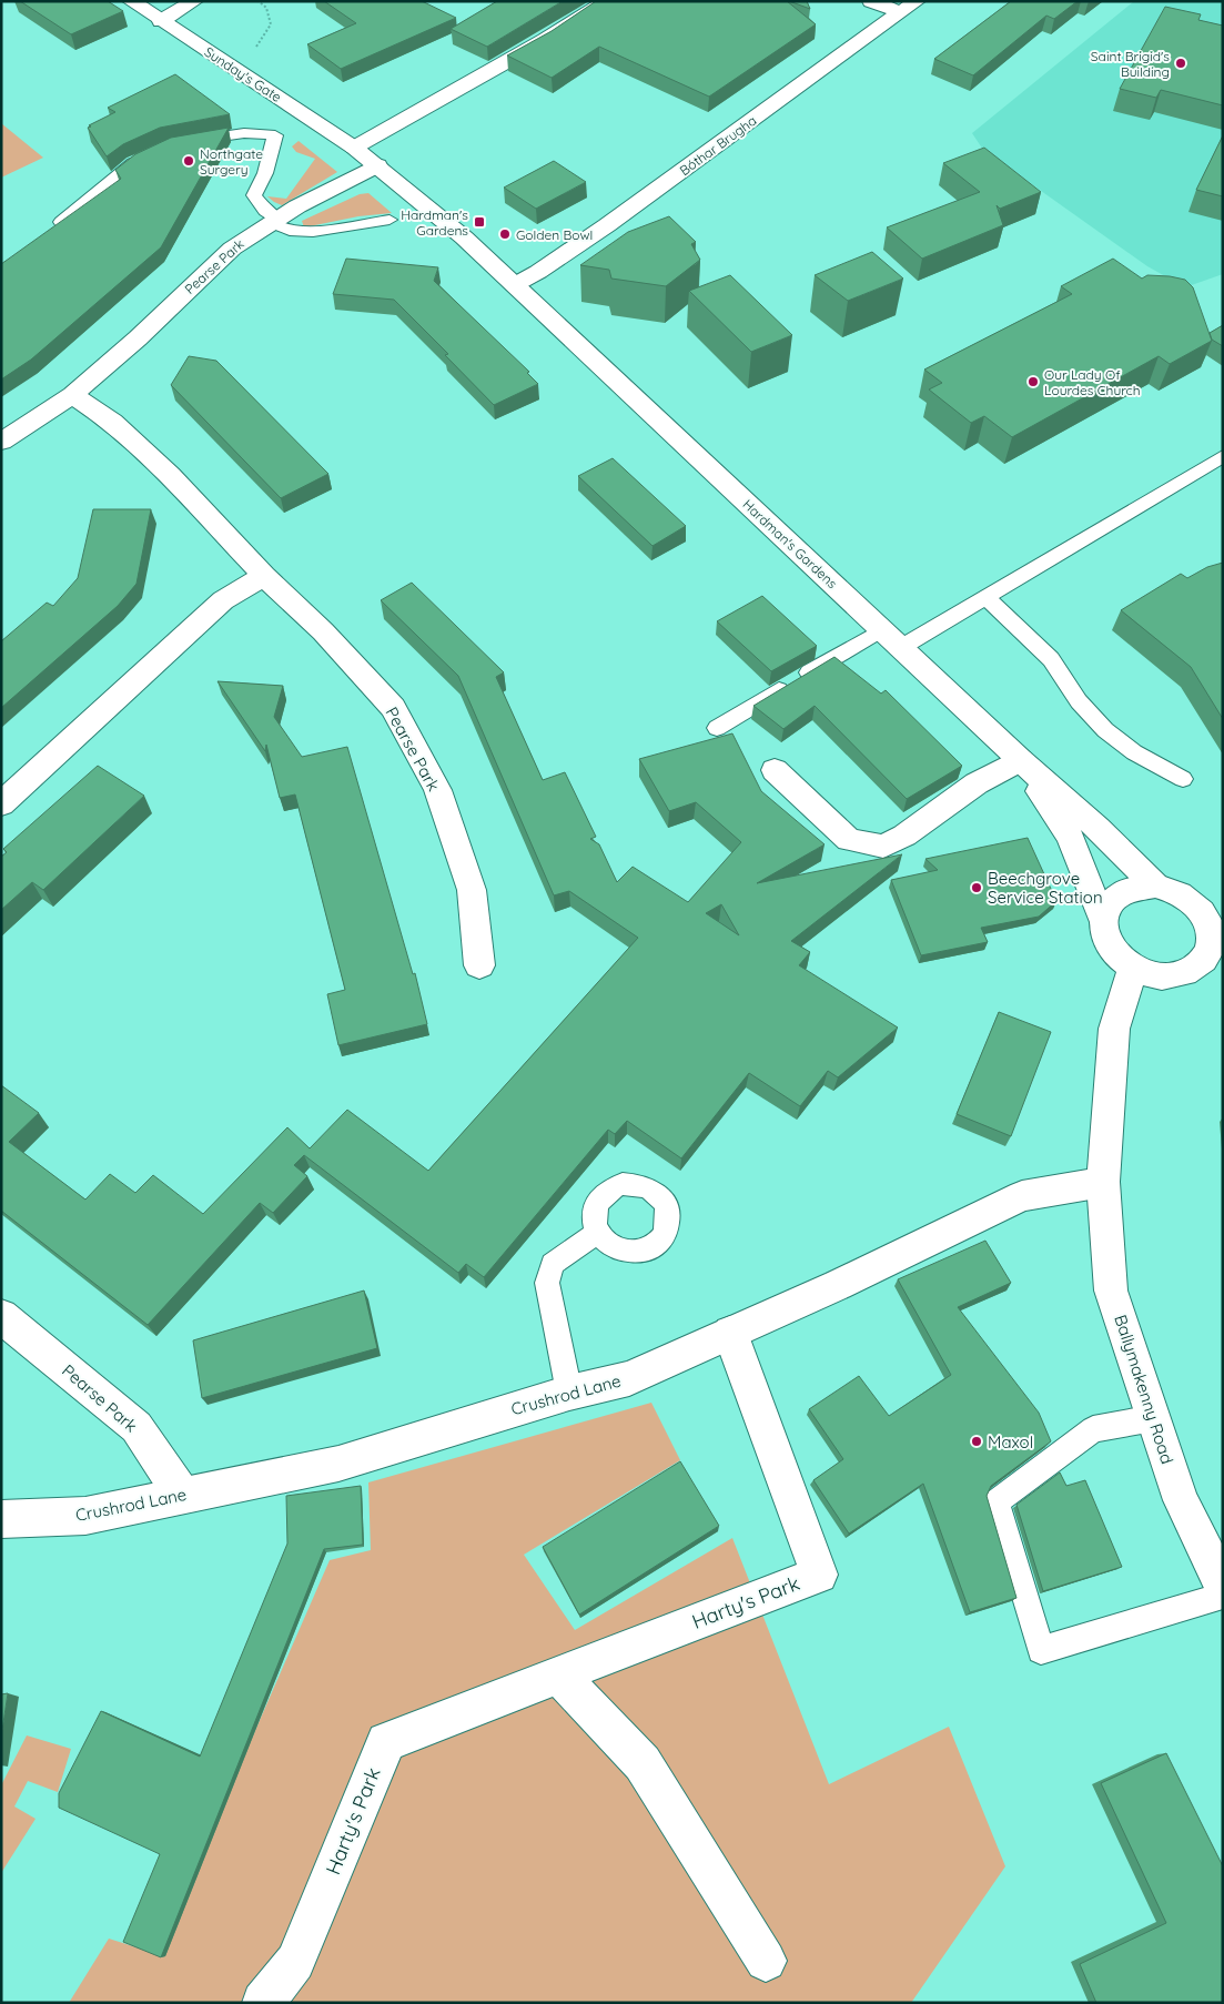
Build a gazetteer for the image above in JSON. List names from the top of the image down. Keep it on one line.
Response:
{"streets":{"street":["Sunday's Gate","Bóthar Brugha","Pearse Park","Hardman's Gardens","Ballymakenny Road","Crushrod Lane","Harty's Park"]},"crossings":[["Sunday's Gate","Hardman's Gardens"],["Bóthar Brugha","Hardman's Gardens"],["Pearse Park","Hardman's Gardens"],["Pearse Park","Crushrod Lane"],["Ballymakenny Road","Crushrod Lane"],["Crushrod Lane","Harty's Park"]],"places":{"other":["Saint Brigid's Building","Northgate Surgery","Golden Bowl","Our Lady Of Lourdes Church","Beechgrove Service Station","Maxol"],"transit":["Hardman's Gardens"]}}
